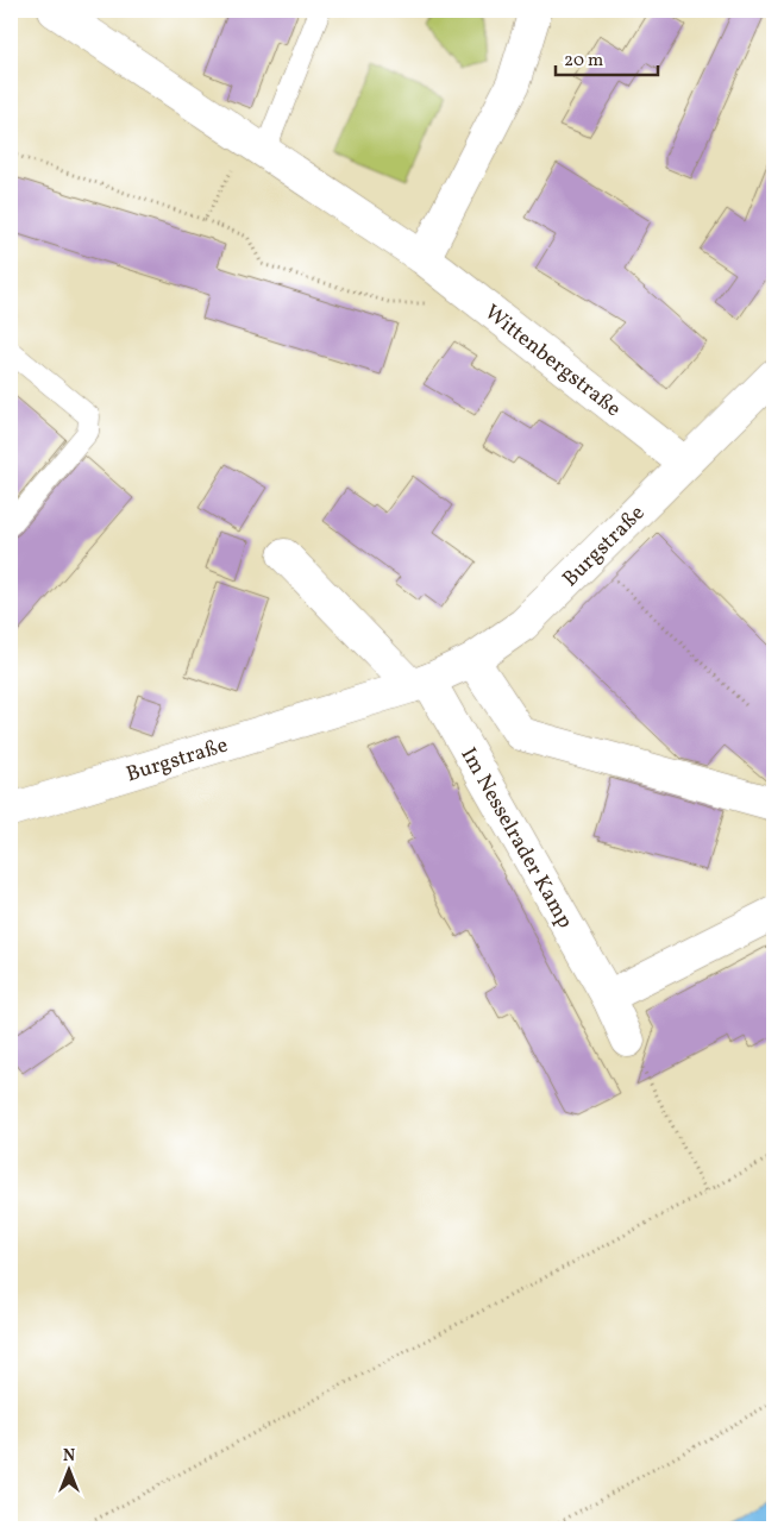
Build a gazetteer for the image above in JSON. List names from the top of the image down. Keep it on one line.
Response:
{"streets":{"street":["Wittenbergstraße","Burgstraße","Im Nesselrader Kamp"]},"crossings":[["Wittenbergstraße","Burgstraße"],["Burgstraße","Im Nesselrader Kamp"]],"scale_bar":"20 m","north":"top"}
